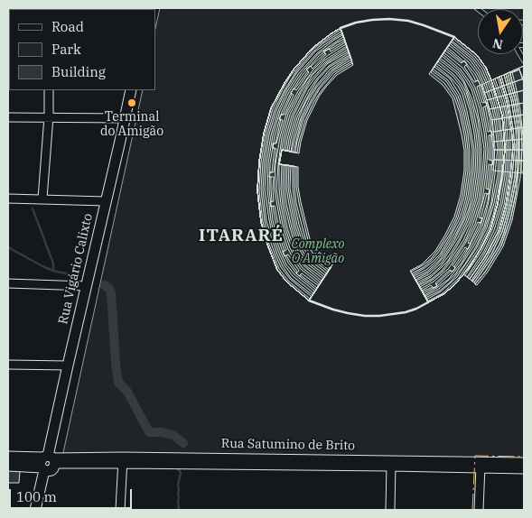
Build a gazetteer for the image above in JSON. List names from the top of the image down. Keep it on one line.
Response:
{"streets":{"main road":["Rua Vigário Calixto","Rua Satumino de Brito"]},"crossings":[["Rua Vigário Calixto","Rua Satumino de Brito"]],"districts":["ITARARÉ"],"parks":["Complexo O Amigão"],"places":["Terminal do Amigão"],"legend":["Road","Park","Building"],"scale_bar":"100 m","north":"bottom"}
